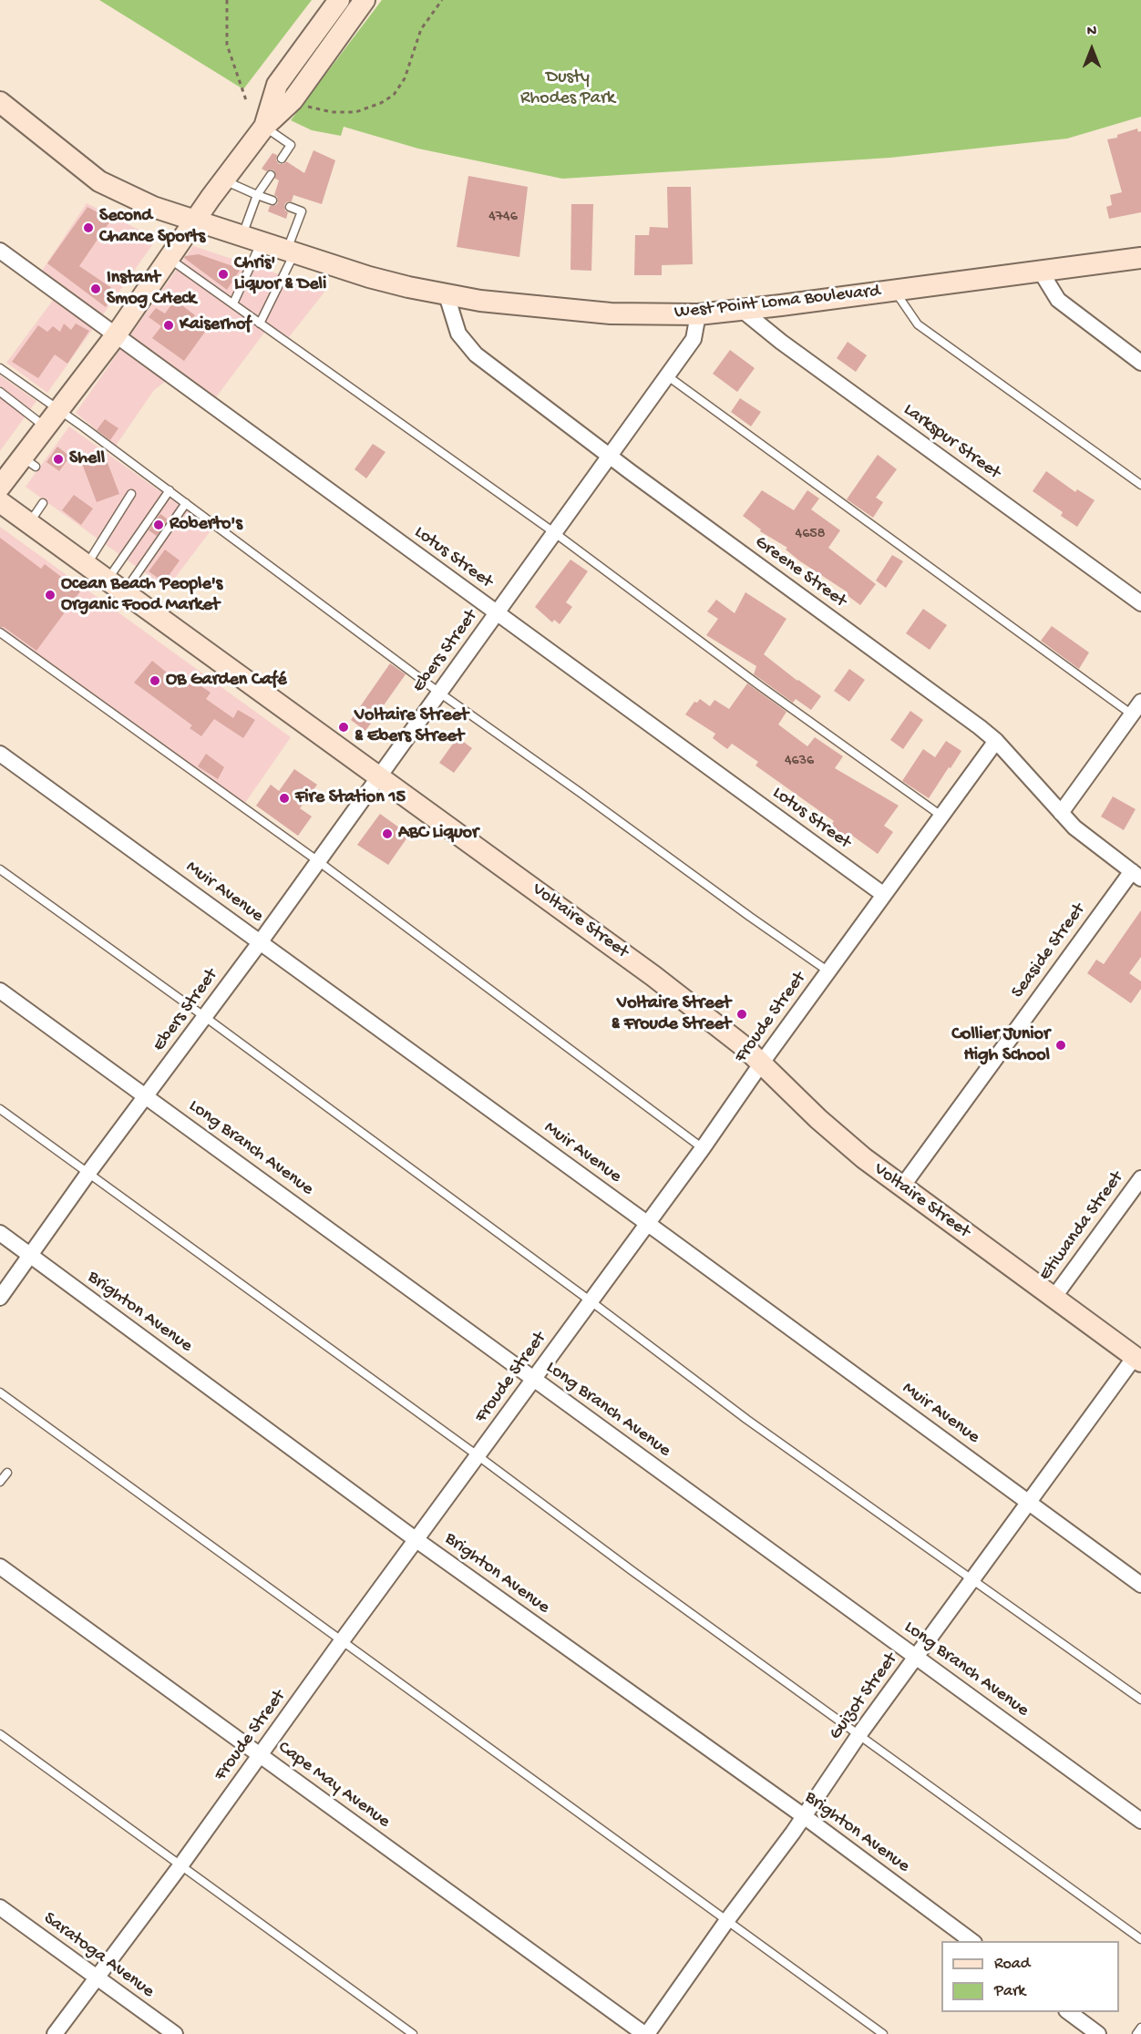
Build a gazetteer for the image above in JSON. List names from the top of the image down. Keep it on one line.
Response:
{"streets":{"main road":["West Point Loma Boulevard","Voltaire Street"],"street":["Larkspur Street","Lotus Street","Greene Street","Ebers Street","Muir Avenue","Seaside Street","Froude Street","Long Branch Avenue","Etiwanda Street","Brighton Avenue","Guizot Street","Cape May Avenue","Saratoga Avenue"]},"crossings":[["West Point Loma Boulevard","Larkspur Street"],["West Point Loma Boulevard","Greene Street"],["West Point Loma Boulevard","Ebers Street"],["Lotus Street","Ebers Street"],["Lotus Street","Froude Street"],["Greene Street","Ebers Street"],["Greene Street","Seaside Street"],["Greene Street","Froude Street"],["Ebers Street","Muir Avenue"],["Ebers Street","Voltaire Street"],["Ebers Street","Long Branch Avenue"],["Ebers Street","Brighton Avenue"],["Muir Avenue","Froude Street"],["Muir Avenue","Guizot Street"],["Voltaire Street","Seaside Street"],["Voltaire Street","Froude Street"],["Voltaire Street","Etiwanda Street"],["Voltaire Street","Guizot Street"],["Froude Street","Long Branch Avenue"],["Froude Street","Brighton Avenue"],["Froude Street","Cape May Avenue"],["Froude Street","Saratoga Avenue"],["Long Branch Avenue","Guizot Street"],["Brighton Avenue","Guizot Street"],["Guizot Street","Cape May Avenue"]],"parks":["Dusty Rhodes Park"],"places":["Second Chance Sports","Chris' Liquor & Deli","Instant Smog CHeck","Kaiserhof","Shell","Roberto's","Ocean Beach People's Organic Food Market","OB Garden Café","Voltaire Street & Ebers Street","Fire Station 15","ABC Liquor","Voltaire Street & Froude Street","Collier Junior High School"],"house_numbers":["4746","4658","4636"],"legend":["Road","Park"],"north":"top"}
